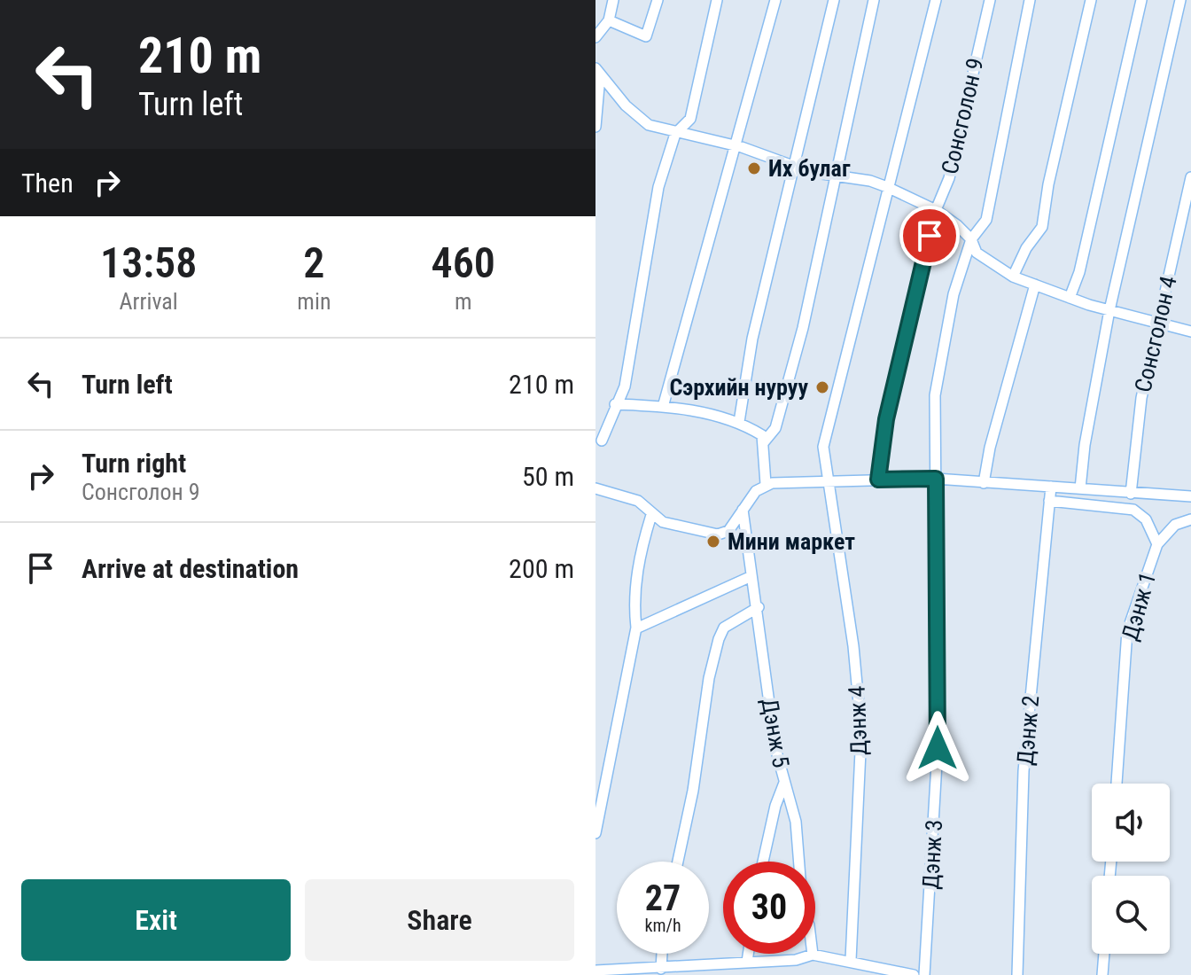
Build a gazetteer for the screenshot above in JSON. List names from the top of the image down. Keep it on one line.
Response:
{"streets":{"street":["Сонсголон 9","Сонсголон 4","Дэнж 1","Дэнж 4","Дэнж 2","Дэнж 5","Дэнж 3"]},"crossings":[["Дэнж 1","Дэнж 2"]],"places":["Их булаг","Сэрхийн нуруу","Мини маркет"],"page":{"turn":["210 m","Turn left"],"then":"Then","eta":["13:58","Arrival","2","min","460","m"],"list":[{"name":"Turn left","value":"210 m"},{"name":"Turn right","note":"Сонсголон 9","value":"50 m"},{"name":"Arrive at destination","value":"200 m"}],"speed":"27 km/h","limit":"30","buttons":["Exit","Share"]}}
